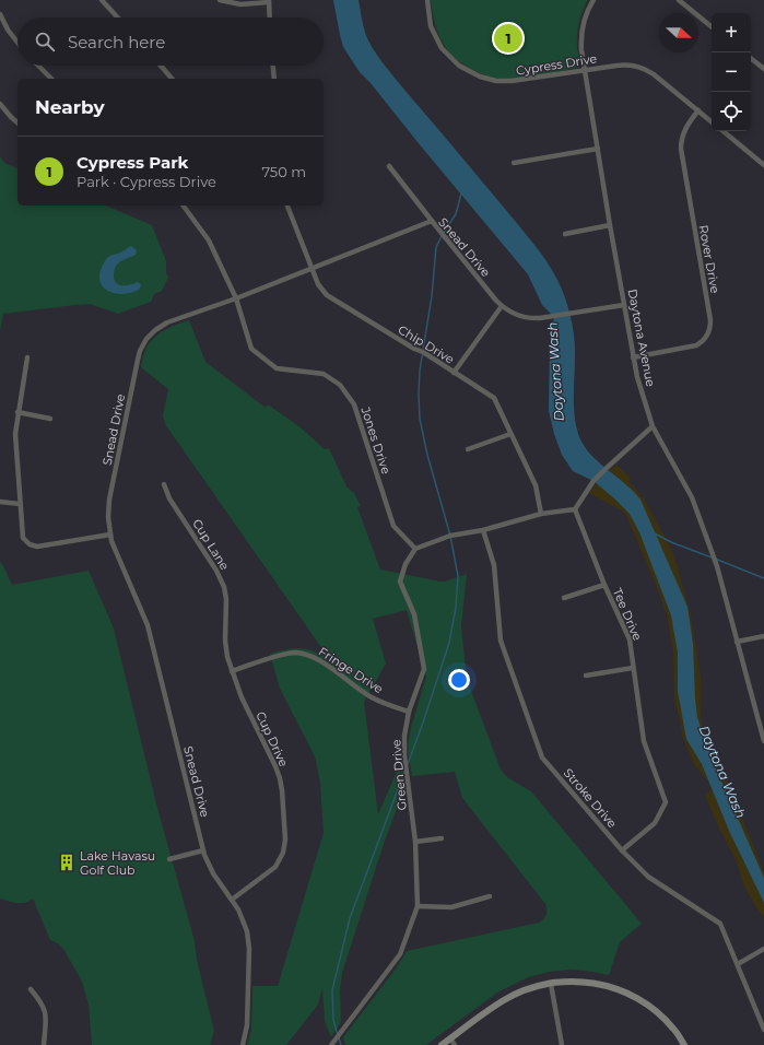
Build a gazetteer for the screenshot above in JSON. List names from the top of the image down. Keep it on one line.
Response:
{"streets":{"street":["Cypress Drive","Snead Drive","Rover Drive","Daytona Avenue","Chip Drive","Jones Drive","Cup Lane","Tee Drive","Fringe Drive","Cup Drive","Green Drive","Stroke Drive"]},"crossings":[["Cypress Drive","Rover Drive"],["Cypress Drive","Daytona Avenue"],["Snead Drive","Daytona Avenue"],["Snead Drive","Chip Drive"],["Snead Drive","Jones Drive"],["Snead Drive","Cup Drive"],["Rover Drive","Daytona Avenue"],["Jones Drive","Green Drive"],["Cup Lane","Fringe Drive"],["Cup Lane","Cup Drive"],["Tee Drive","Stroke Drive"],["Fringe Drive","Cup Drive"],["Fringe Drive","Green Drive"]],"water":["Daytona Wash"],"places":{"building":["Lake Havasu Golf Club"]},"north":"right","page":{"map_buttons":["+","−"],"search":"Search here","pins":"1","heading":"Nearby","list":[{"mark":"1","name":"Cypress Park","note":"Park · Cypress Drive","value":"750 m"}]}}
